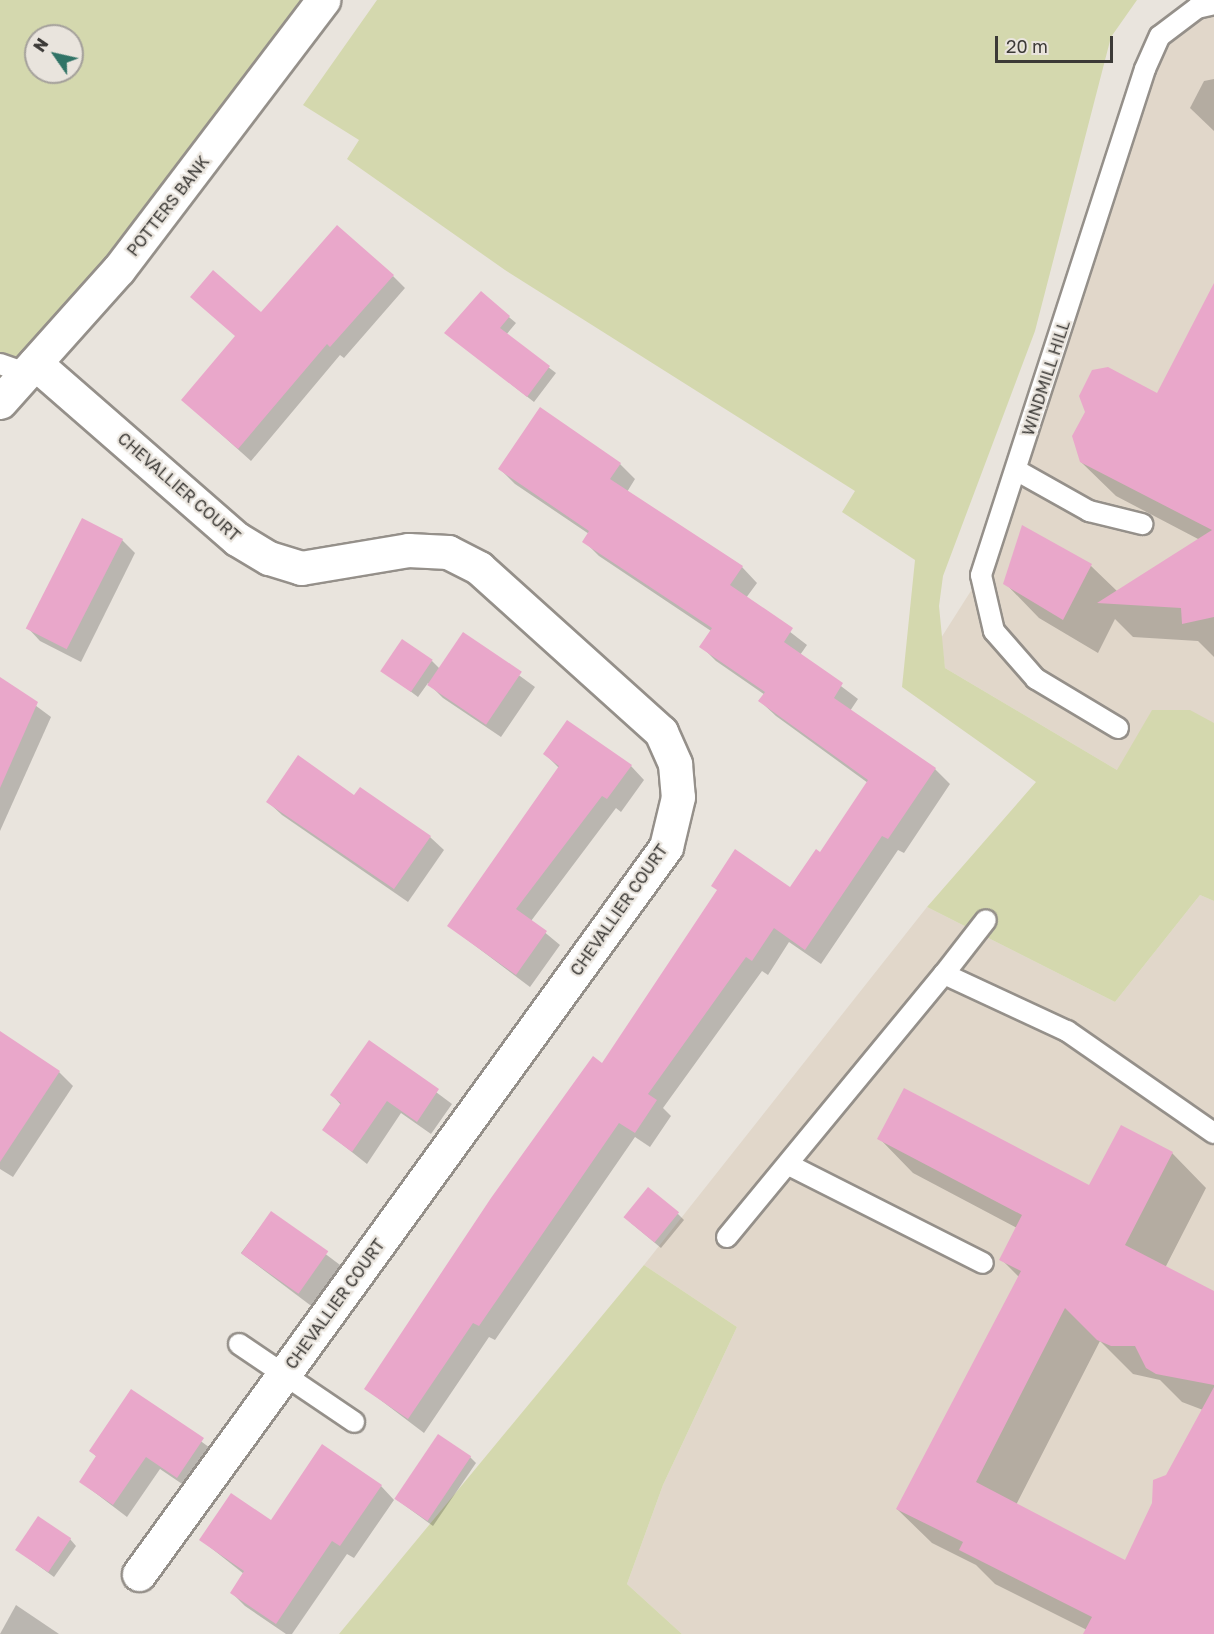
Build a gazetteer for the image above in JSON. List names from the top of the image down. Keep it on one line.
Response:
{"streets":{"street":["POTTERS BANK","CHEVALLIER COURT"],"lane":["WINDMILL HILL"]},"crossings":[["POTTERS BANK","CHEVALLIER COURT"]],"scale_bar":"20 m","north":"top left"}
